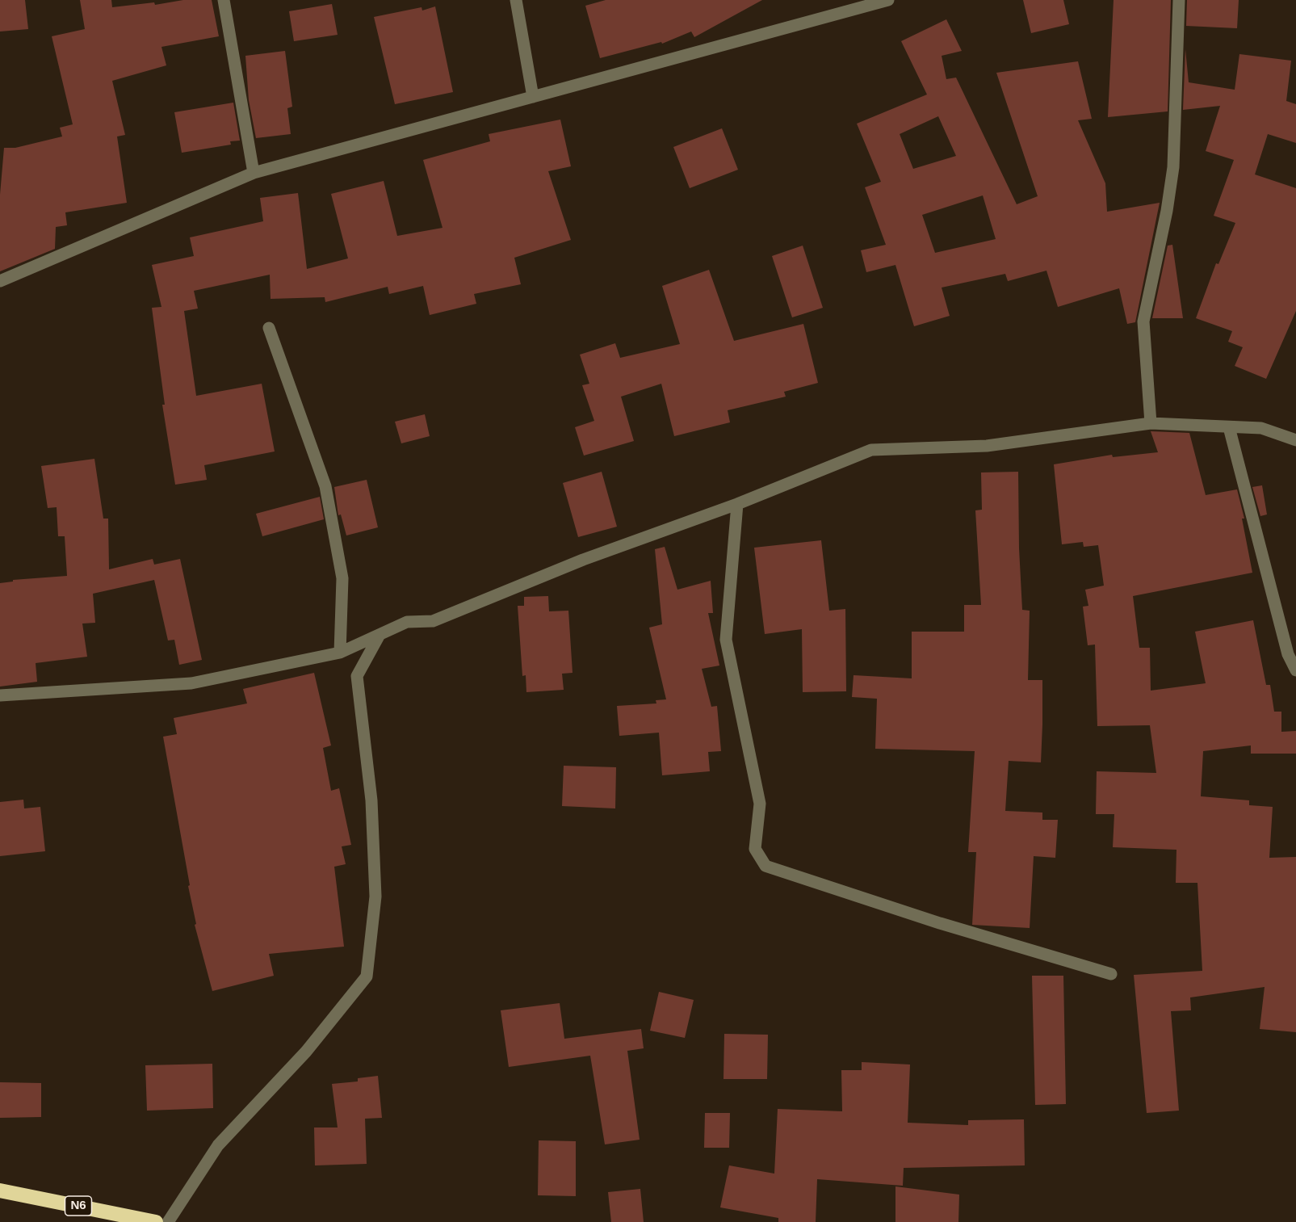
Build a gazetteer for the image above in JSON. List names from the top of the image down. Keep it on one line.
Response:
{"streets":{"highway":["N6"]}}
